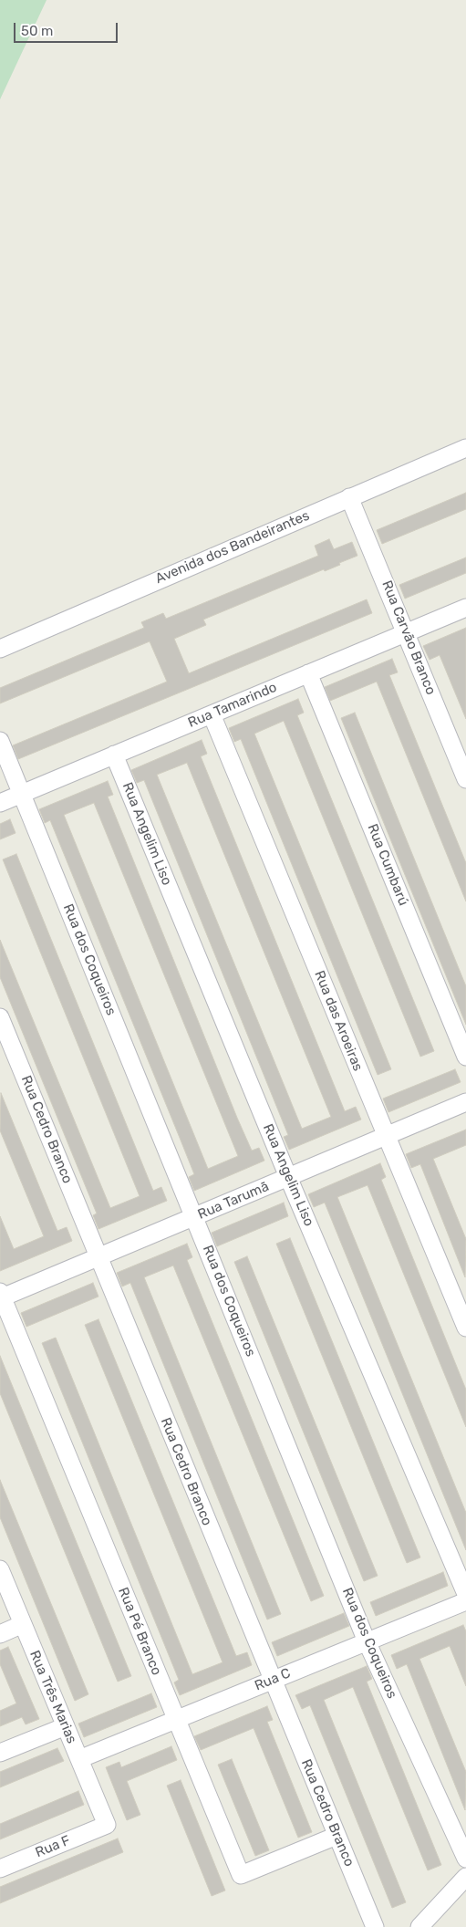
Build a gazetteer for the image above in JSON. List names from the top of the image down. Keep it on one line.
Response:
{"streets":{"street":["Avenida dos Bandeirantes","Rua Carvão Branco","Rua Tamarindo","Rua Angelim Liso","Rua Cumbarú","Rua dos Coqueiros","Rua das Aroeiras","Rua Cedro Branco","Rua Tarumã","Rua Pé Branco","Rua C","Rua Três Marias","Rua F"]},"crossings":[["Avenida dos Bandeirantes","Rua Carvão Branco"],["Rua Carvão Branco","Rua Tamarindo"],["Rua Tamarindo","Rua Angelim Liso"],["Rua Tamarindo","Rua Cumbarú"],["Rua Tamarindo","Rua dos Coqueiros"],["Rua Tamarindo","Rua das Aroeiras"],["Rua Angelim Liso","Rua Tarumã"],["Rua dos Coqueiros","Rua Tarumã"],["Rua dos Coqueiros","Rua C"],["Rua das Aroeiras","Rua Tarumã"],["Rua Cedro Branco","Rua Tarumã"],["Rua Cedro Branco","Rua Pé Branco"],["Rua Cedro Branco","Rua C"],["Rua Tarumã","Rua Pé Branco"],["Rua Pé Branco","Rua C"],["Rua C","Rua Três Marias"],["Rua Três Marias","Rua F"]],"scale_bar":"50 m"}
